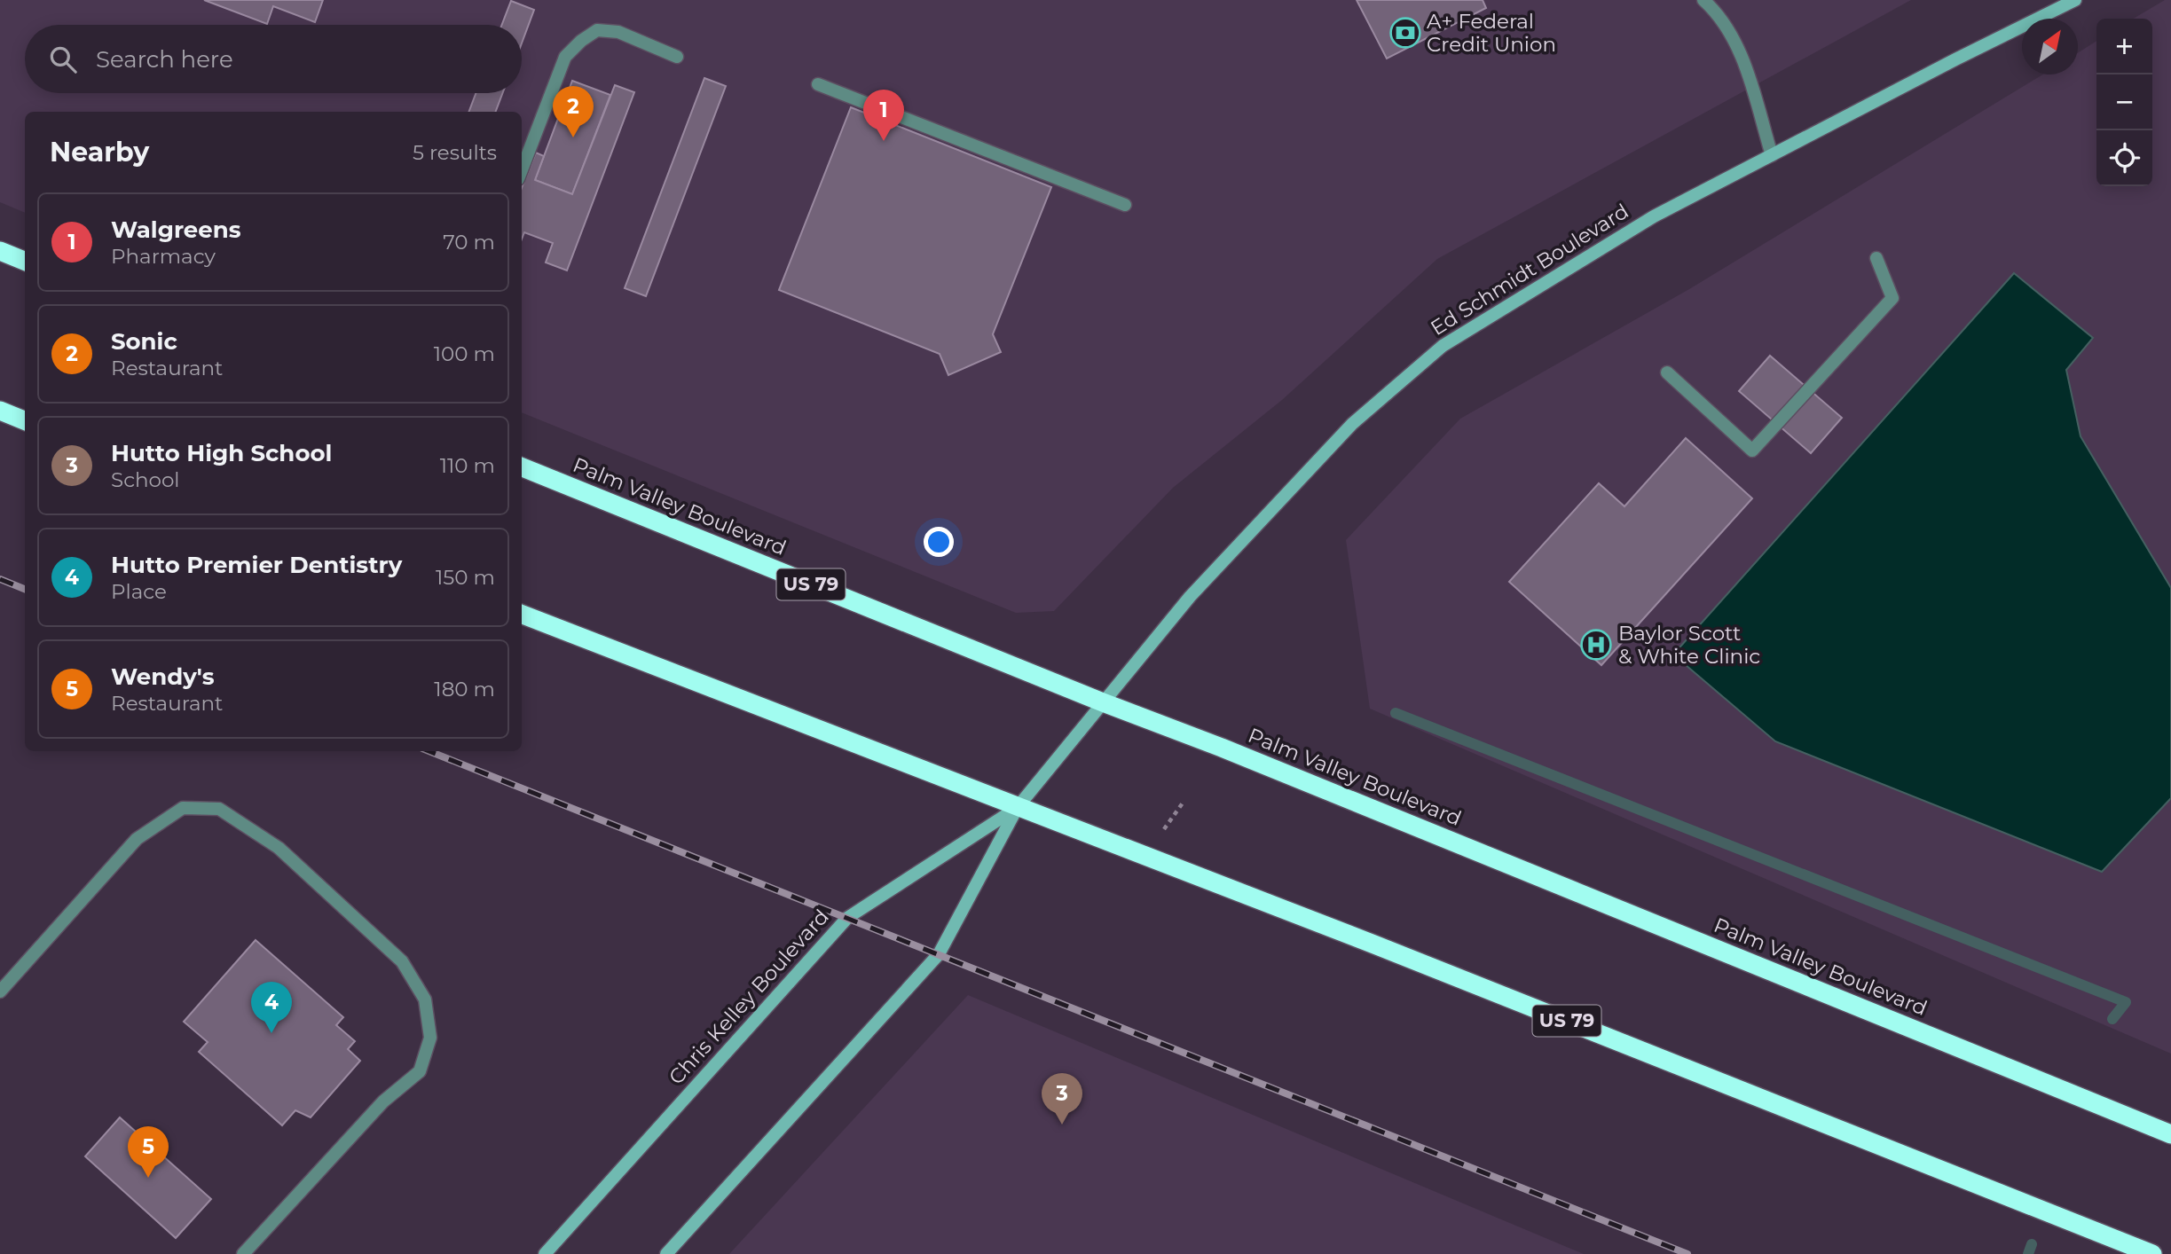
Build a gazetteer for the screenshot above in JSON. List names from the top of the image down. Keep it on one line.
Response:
{"streets":{"highway":["Palm Valley Boulevard","US 79"],"main road":["Ed Schmidt Boulevard","Chris Kelley Boulevard"]},"crossings":[["Ed Schmidt Boulevard","Palm Valley Boulevard"],["Ed Schmidt Boulevard","Chris Kelley Boulevard"],["Palm Valley Boulevard","Chris Kelley Boulevard"],["US 79","Chris Kelley Boulevard"]],"places":{"bank":["A+ Federal Credit Union"],"hospital":["Baylor Scott & White Clinic"]},"north":"top right","page":{"map_buttons":["+","−"],"search":"Search here","pins":["2","1","4","3","5"],"heading":["Nearby","5 results"],"list":[{"mark":"1","name":"Walgreens","note":"Pharmacy","value":"70 m"},{"mark":"2","name":"Sonic","note":"Restaurant","value":"100 m"},{"mark":"3","name":"Hutto High School","note":"School","value":"110 m"},{"mark":"4","name":"Hutto Premier Dentistry","note":"Place","value":"150 m"},{"mark":"5","name":"Wendy's","note":"Restaurant","value":"180 m"}]}}
